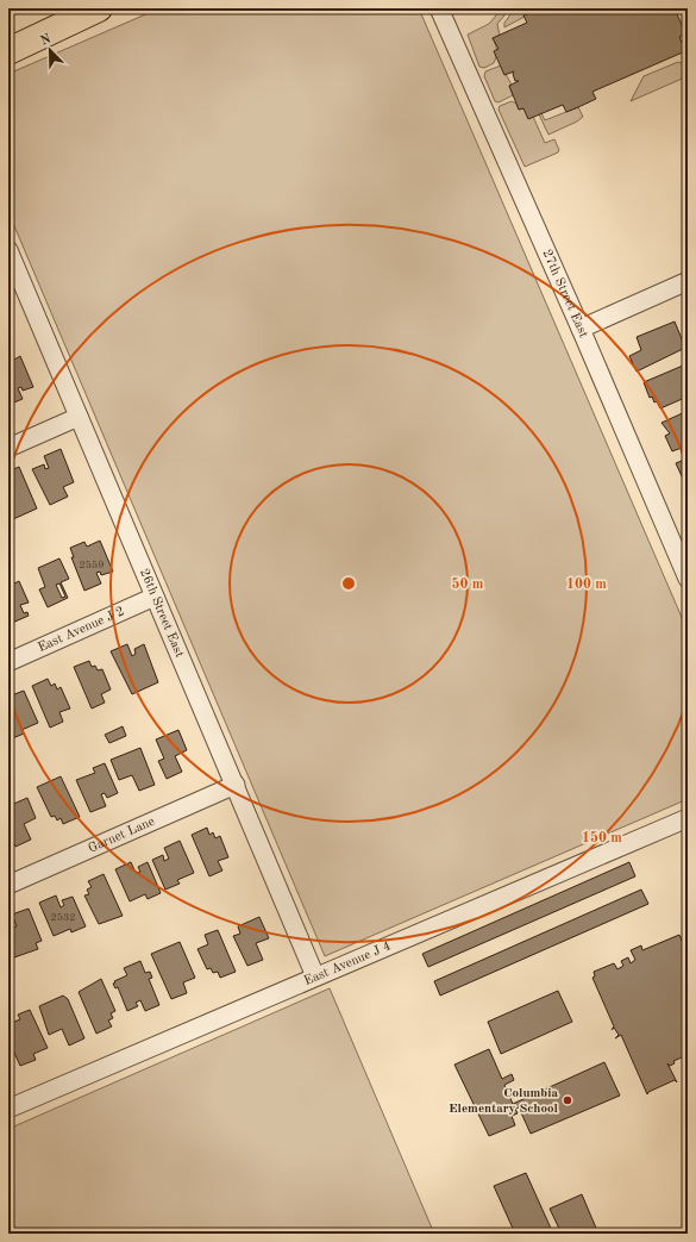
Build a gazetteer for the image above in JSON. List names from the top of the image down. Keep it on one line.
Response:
{"streets":{"street":["27th Street East","26th Street East","East Avenue J 2","Garnet Lane","East Avenue J 4"]},"crossings":[["26th Street East","East Avenue J 2"],["26th Street East","Garnet Lane"],["26th Street East","East Avenue J 4"]],"places":["Columbia Elementary School"],"house_numbers":["2559","2532"],"north":"top left","rings":["50 m","100 m","150 m"]}
